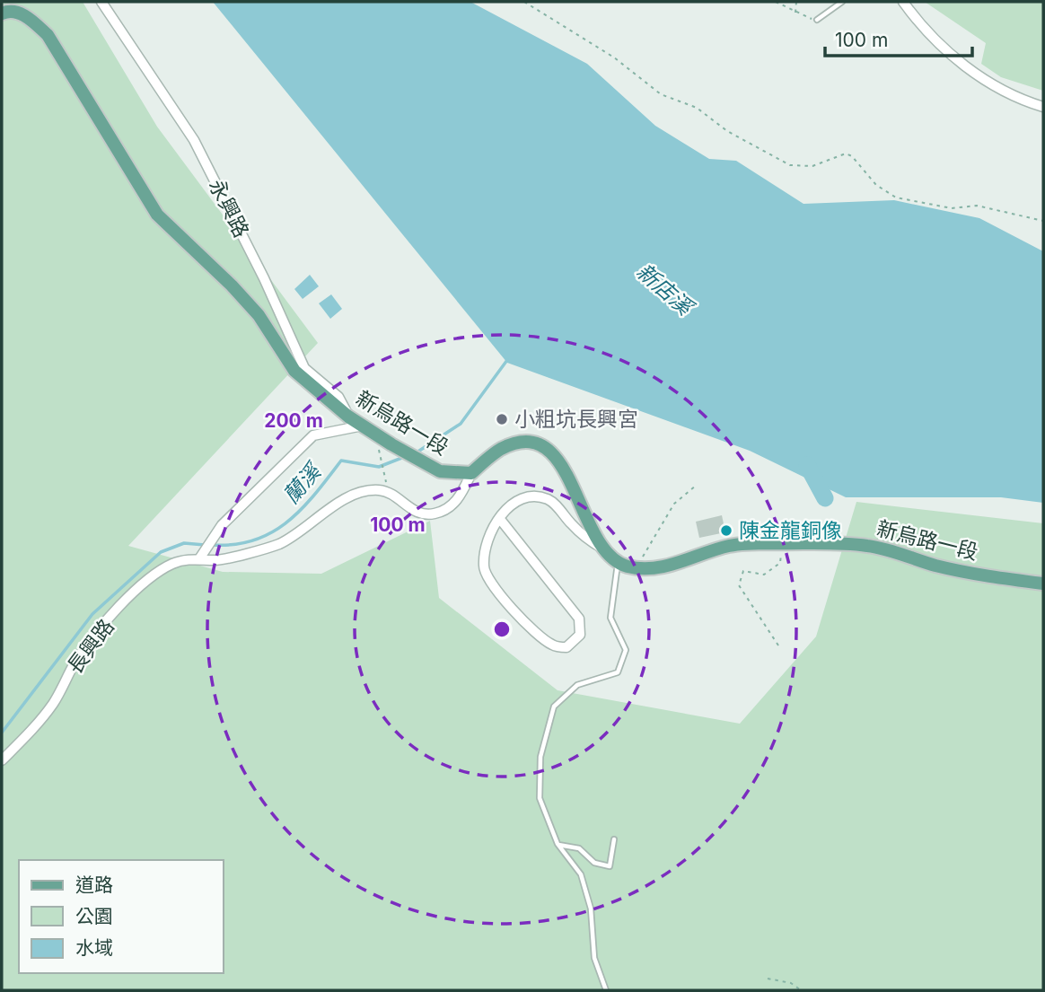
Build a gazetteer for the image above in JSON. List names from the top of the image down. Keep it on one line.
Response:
{"streets":{"main road":["新烏路一段"],"street":["永興路","長興路"]},"crossings":[["永興路","新烏路一段"],["新烏路一段","長興路"]],"water":["新店溪","蘭溪"],"places":["小粗坑長興宮","陳金龍銅像"],"legend":["道路","公園","水域"],"scale_bar":"100 m","rings":["200 m","100 m"]}
